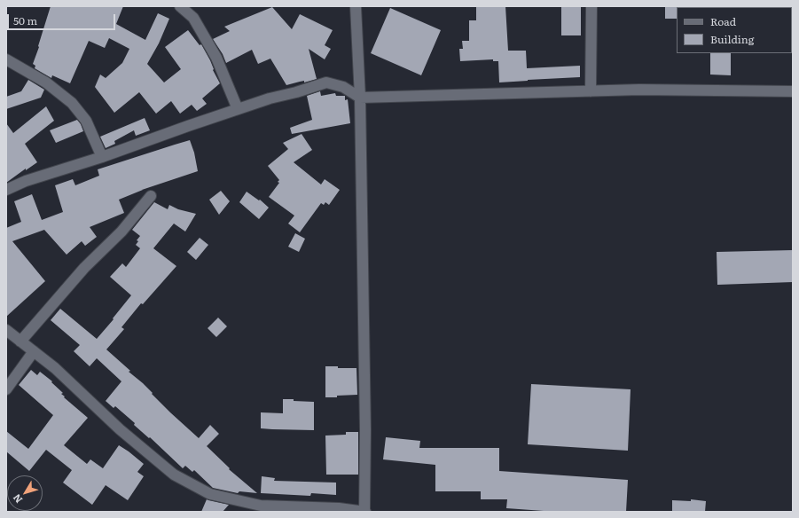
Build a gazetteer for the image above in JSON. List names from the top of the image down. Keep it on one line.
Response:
{"legend":["Road","Building"],"scale_bar":"50 m","north":"bottom left"}
